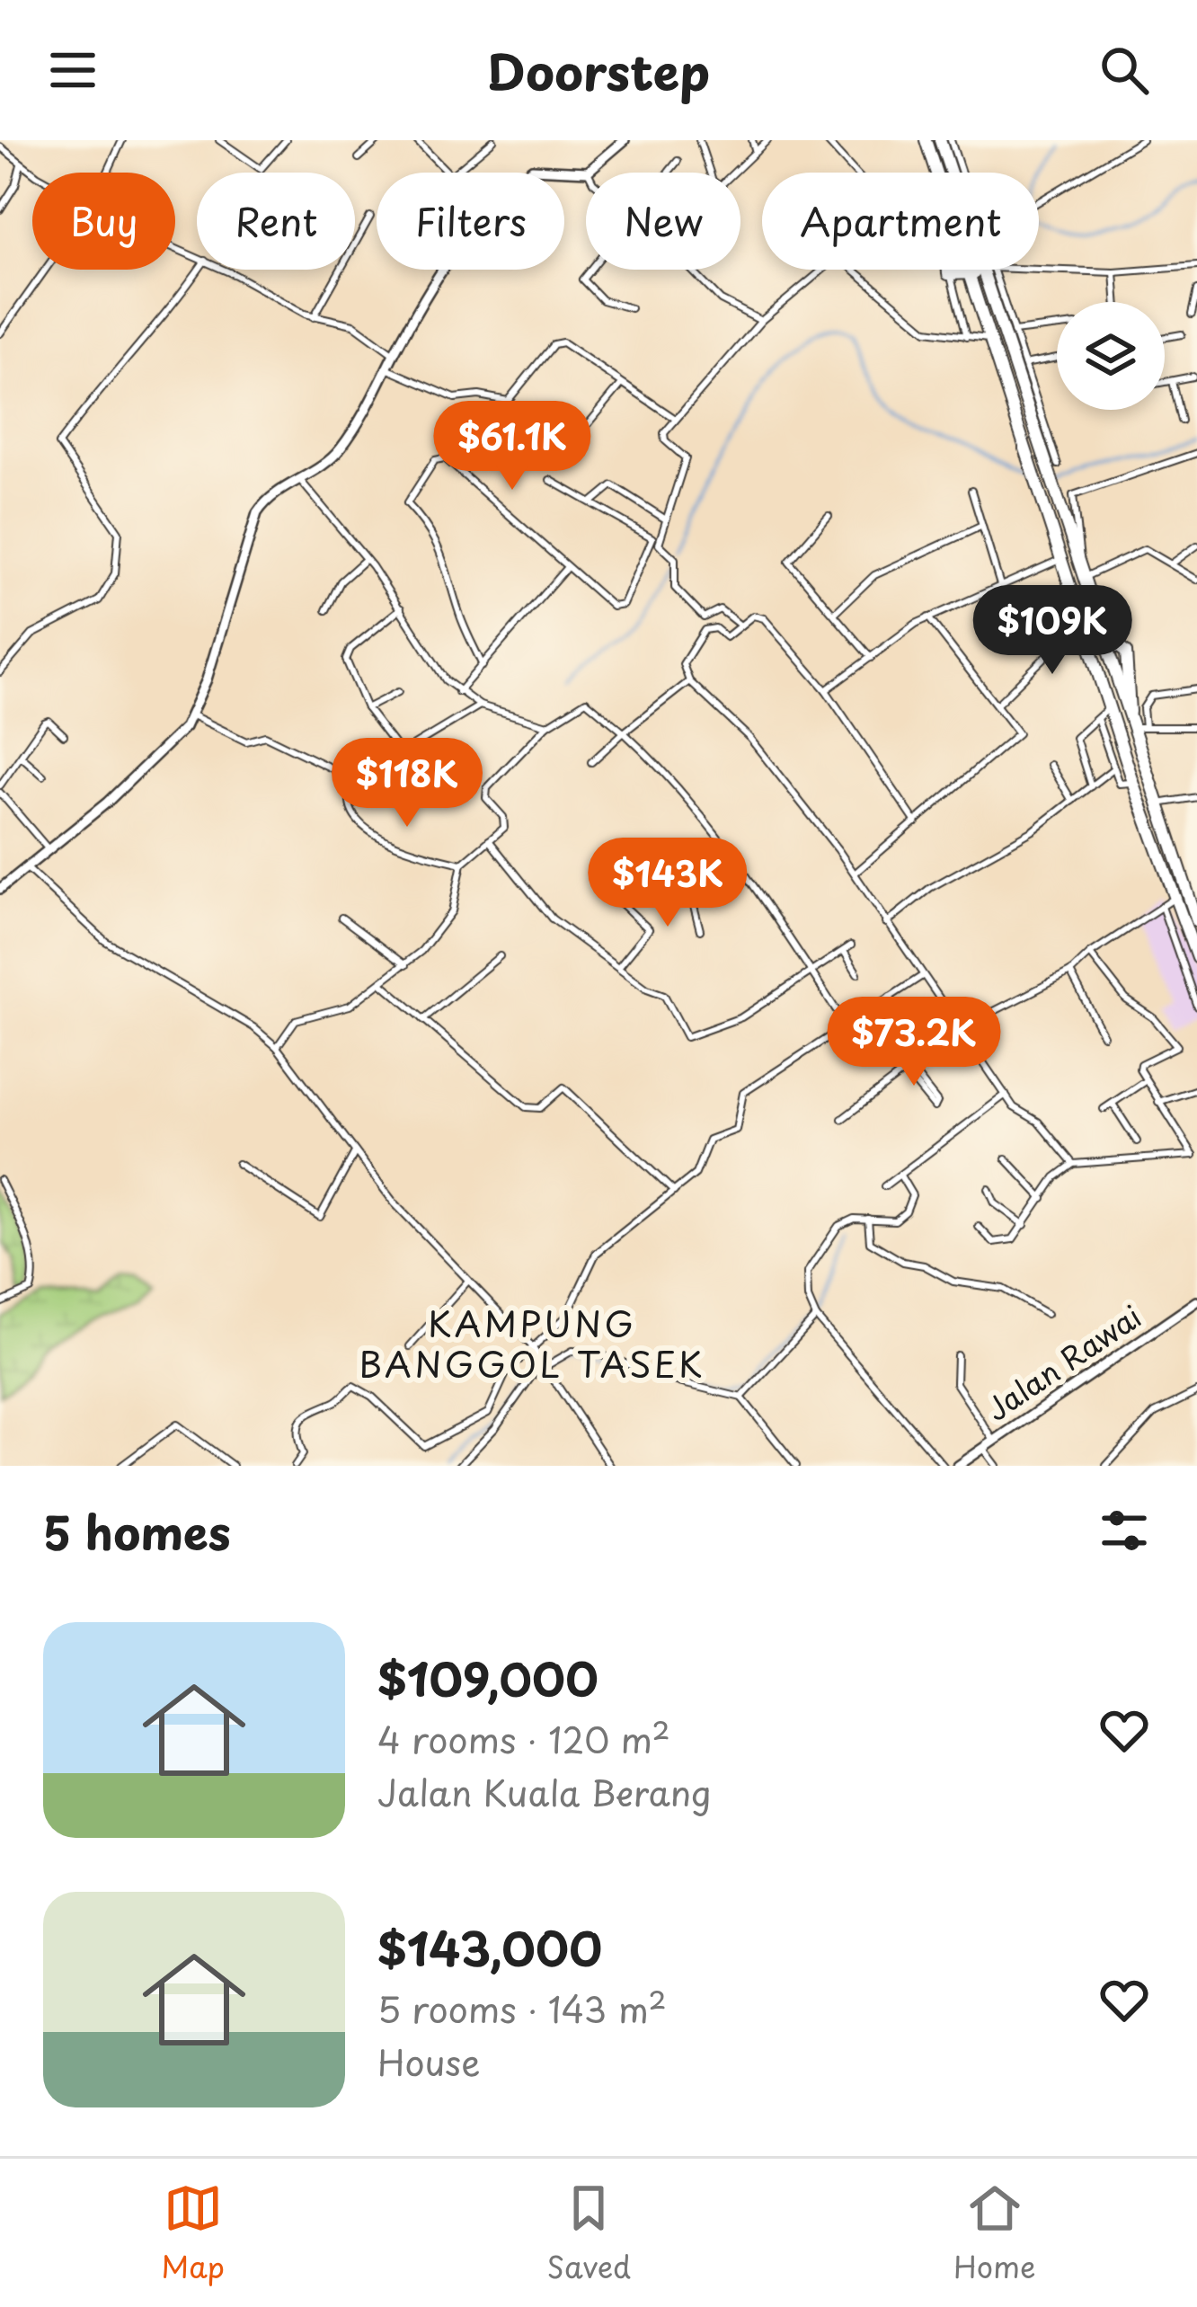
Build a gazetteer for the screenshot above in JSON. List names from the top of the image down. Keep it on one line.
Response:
{"streets":{"street":["Jalan Rawai"]},"districts":["KAMPUNG BANGGOL TASEK"],"page":{"header":"Doorstep","chip":["Buy","Rent","Filters","New","Apartment"],"price":["$61.1K","$109K","$118K","$143K","$73.2K"],"heading":"5 homes","list":[{"name":"$109,000","note":"4 rooms · 120 m² · Jalan Kuala Berang"},{"name":"$143,000","note":"5 rooms · 143 m² · House"}],"tabs":["Map","Saved","Home"]}}
